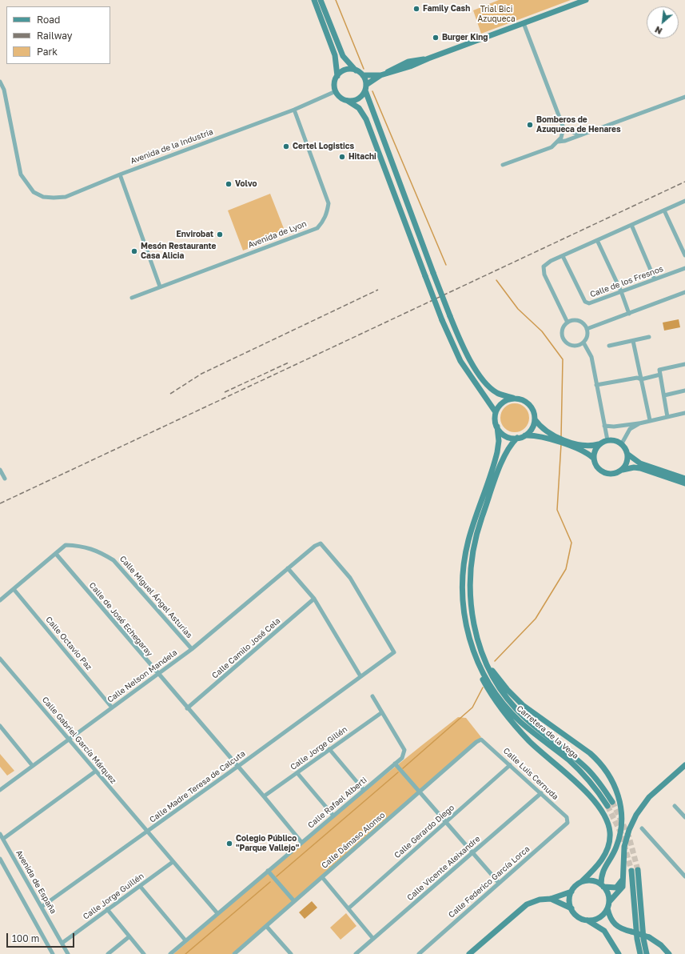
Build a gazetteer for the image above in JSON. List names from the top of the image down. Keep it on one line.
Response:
{"streets":{"main road":["Carretera de la Vega"],"street":["Avenida de la Industria","Avenida de Lyon","Calle de los Fresnos","Calle Miguel Ángel Asturias","Calle de José Echegaray","Calle Octavio Paz","Calle Camilo José Cela","Calle Nelson Mandela","Calle Gabriel García Márquez","Calle Jorge Gillén","Calle Luis Cernuda","Calle Madre Teresa de Calcuta","Calle Rafael Alberti","Calle Gerardo Diego","Calle Dámaso Alonso","Calle Vicente Aleixandre","Avenida de España","Calle Federico García Lorca","Calle Jorge Guillén"]},"crossings":[["Avenida de la Industria","Avenida de Lyon"],["Calle Miguel Ángel Asturias","Calle de José Echegaray"],["Calle Miguel Ángel Asturias","Calle Octavio Paz"],["Calle Miguel Ángel Asturias","Calle Nelson Mandela"],["Calle de José Echegaray","Calle Camilo José Cela"],["Calle de José Echegaray","Calle Nelson Mandela"],["Calle de José Echegaray","Calle Jorge Gillén"],["Calle de José Echegaray","Calle Madre Teresa de Calcuta"],["Calle de José Echegaray","Calle Rafael Alberti"],["Calle Octavio Paz","Calle Nelson Mandela"],["Calle Nelson Mandela","Calle Gabriel García Márquez"],["Calle Nelson Mandela","Calle Madre Teresa de Calcuta"],["Calle Gabriel García Márquez","Calle Madre Teresa de Calcuta"],["Calle Gabriel García Márquez","Calle Rafael Alberti"],["Calle Gabriel García Márquez","Calle Jorge Guillén"],["Calle Jorge Gillén","Calle Rafael Alberti"],["Calle Luis Cernuda","Calle Gerardo Diego"],["Calle Luis Cernuda","Calle Dámaso Alonso"],["Calle Luis Cernuda","Calle Vicente Aleixandre"],["Calle Luis Cernuda","Calle Federico García Lorca"],["Calle Madre Teresa de Calcuta","Avenida de España"],["Avenida de España","Calle Jorge Guillén"]],"parks":["Trial Bici Azuqueca"],"places":["Family Cash","Burger King","Bomberos de Azuqueca de Henares","Certel Logistics","Hitachi","Volvo","Envirobat","Mesón Restaurante Casa Alicia","Colegio Público \"Parque Vallejo\""],"legend":["Road","Railway","Park"],"scale_bar":"100 m","north":"bottom left"}
